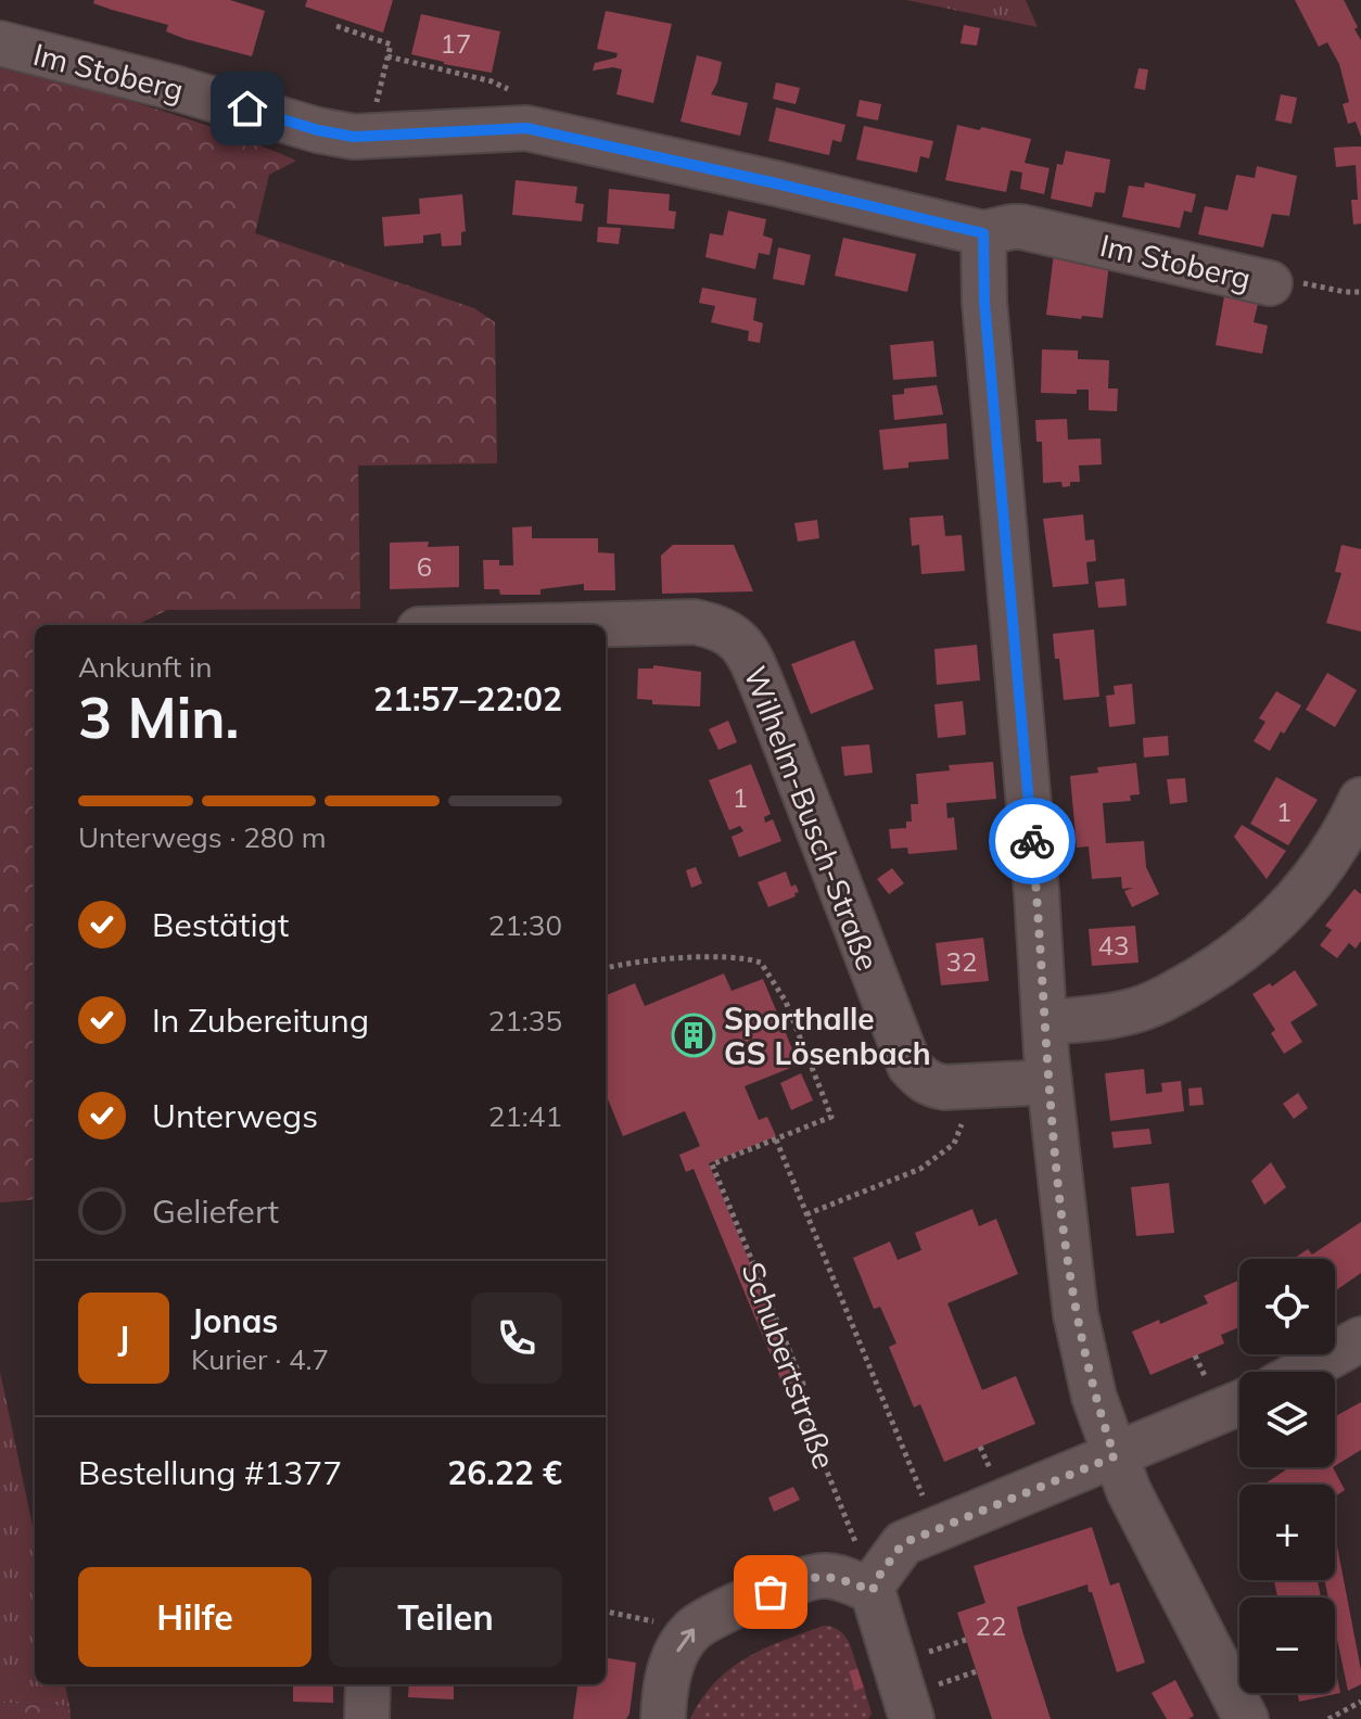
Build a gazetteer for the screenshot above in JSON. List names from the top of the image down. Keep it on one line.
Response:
{"streets":{"street":["Im Stoberg","Wilhelm-Busch-Straße"],"path":["Schubertstraße"]},"places":{"building":["Sporthalle GS Lösenbach"]},"house_numbers":["17","6","1","1","43","32","22"],"page":{"heading":["3 Min.","Ankunft in","21:57–22:02"],"panel":["Jonas","Kurier · 4.7","Bestellung #1377","26.22 €"],"bar":"Unterwegs · 280 m","list":[["Bestätigt","21:30"],["In Zubereitung","21:35"],["Unterwegs","21:41"],"Geliefert"],"map_buttons":["+","−"],"round":"J","buttons":["Hilfe","Teilen"]}}
